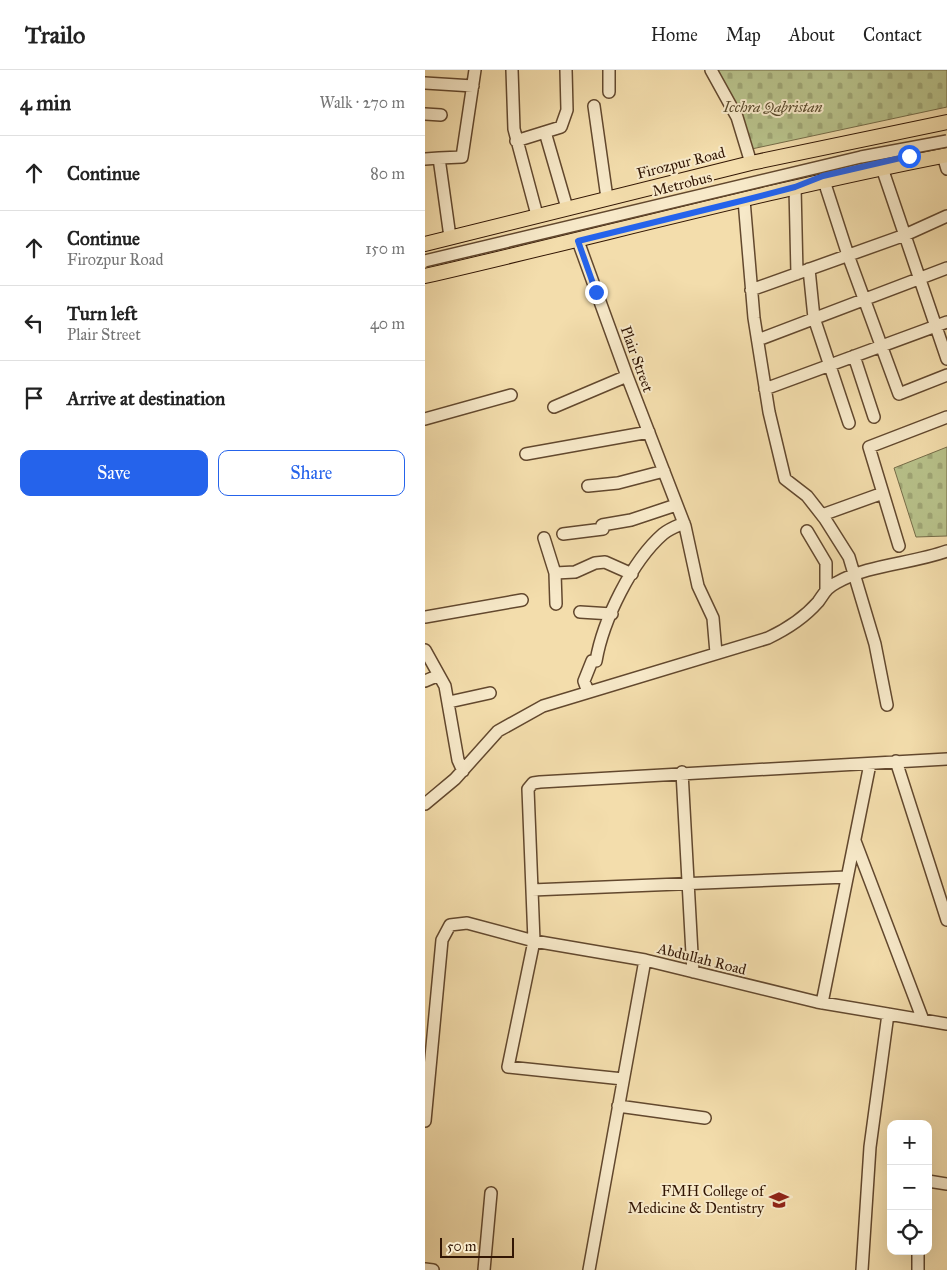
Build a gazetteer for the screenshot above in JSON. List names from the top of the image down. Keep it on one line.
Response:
{"streets":{"main road":["Firozpur Road"],"street":["Metrobus","Plair Street","Abdullah Road"]},"parks":["Icchra Qabristan"],"places":{"school or university":["FMH College of Medicine & Dentistry"]},"scale_bar":"50 m","page":{"header":"Trailo","nav":["Home","Map","About","Contact"],"heading":["4 min","Walk · 270 m"],"list":[["Continue","80 m"],["Continue","Firozpur Road","150 m"],["Turn left","Plair Street","40 m"],"Arrive at destination"],"buttons":["Save","Share"],"map_buttons":["+","−"],"scale":"50 m"}}
